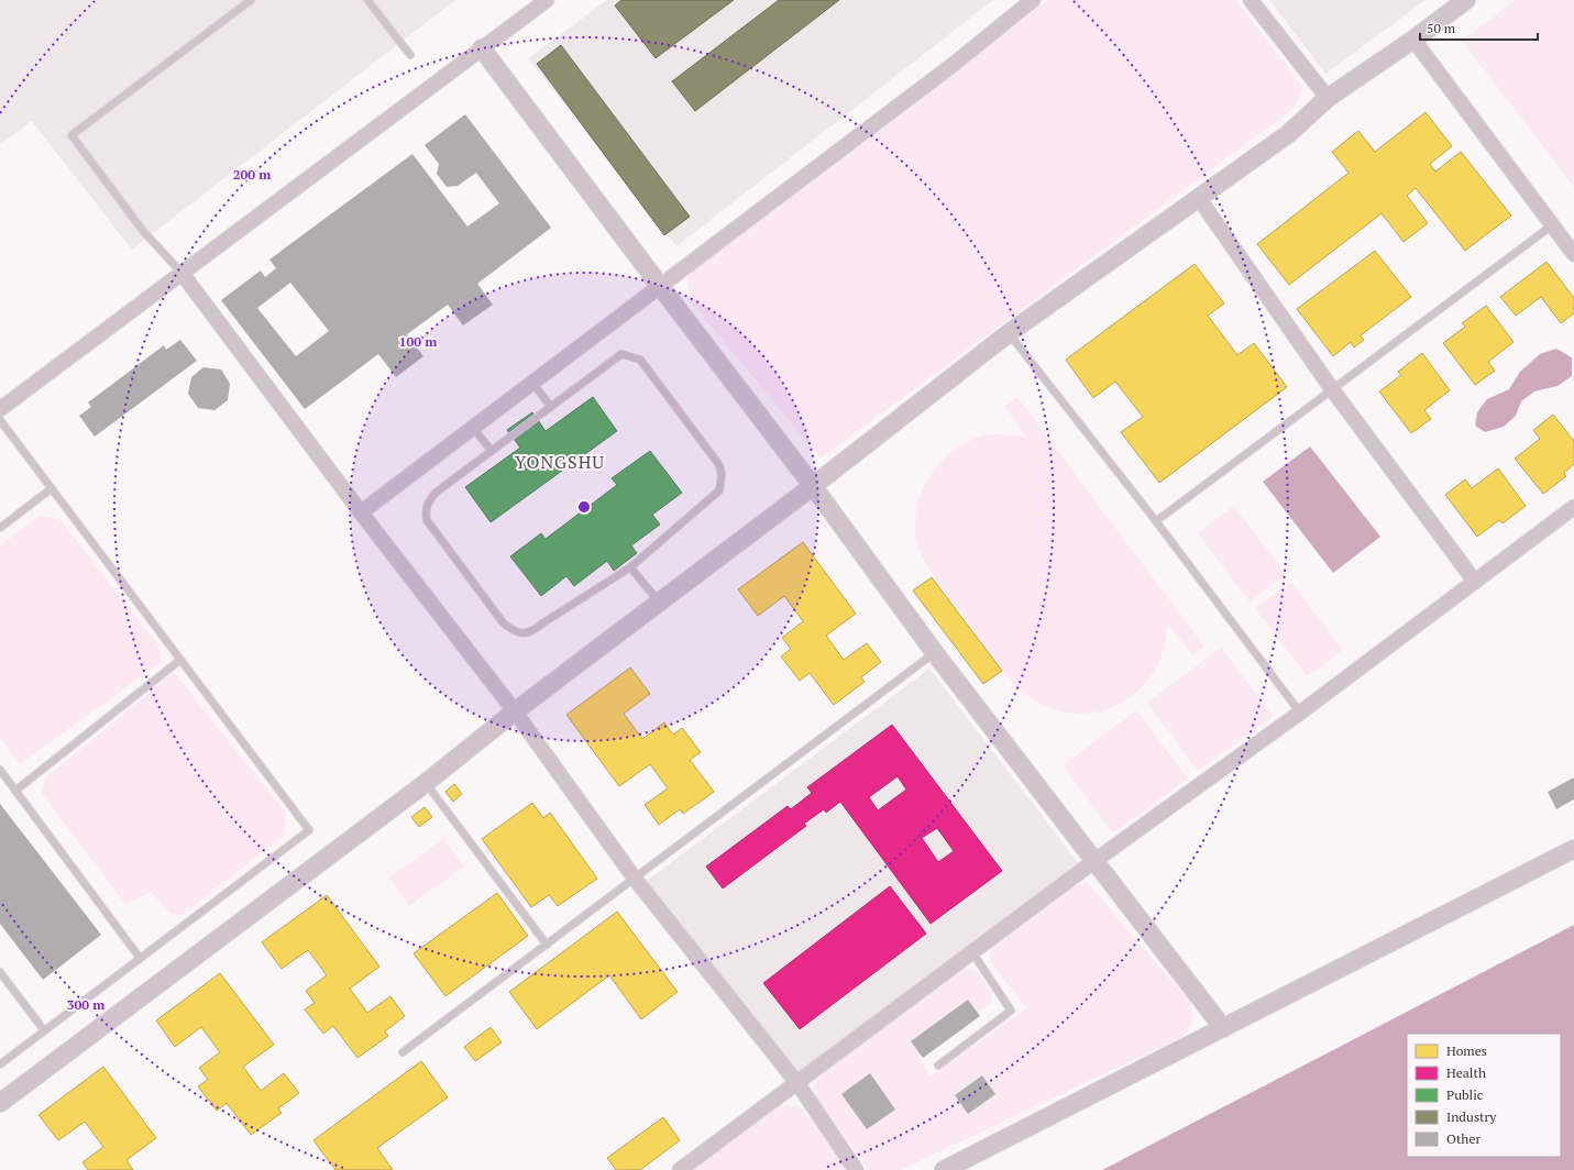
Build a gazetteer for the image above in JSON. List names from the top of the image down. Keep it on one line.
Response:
{"districts":["YONGSHU"],"legend":["Homes","Health","Public","Industry","Other"],"scale_bar":"50 m","rings":["200 m","100 m","300 m"]}
